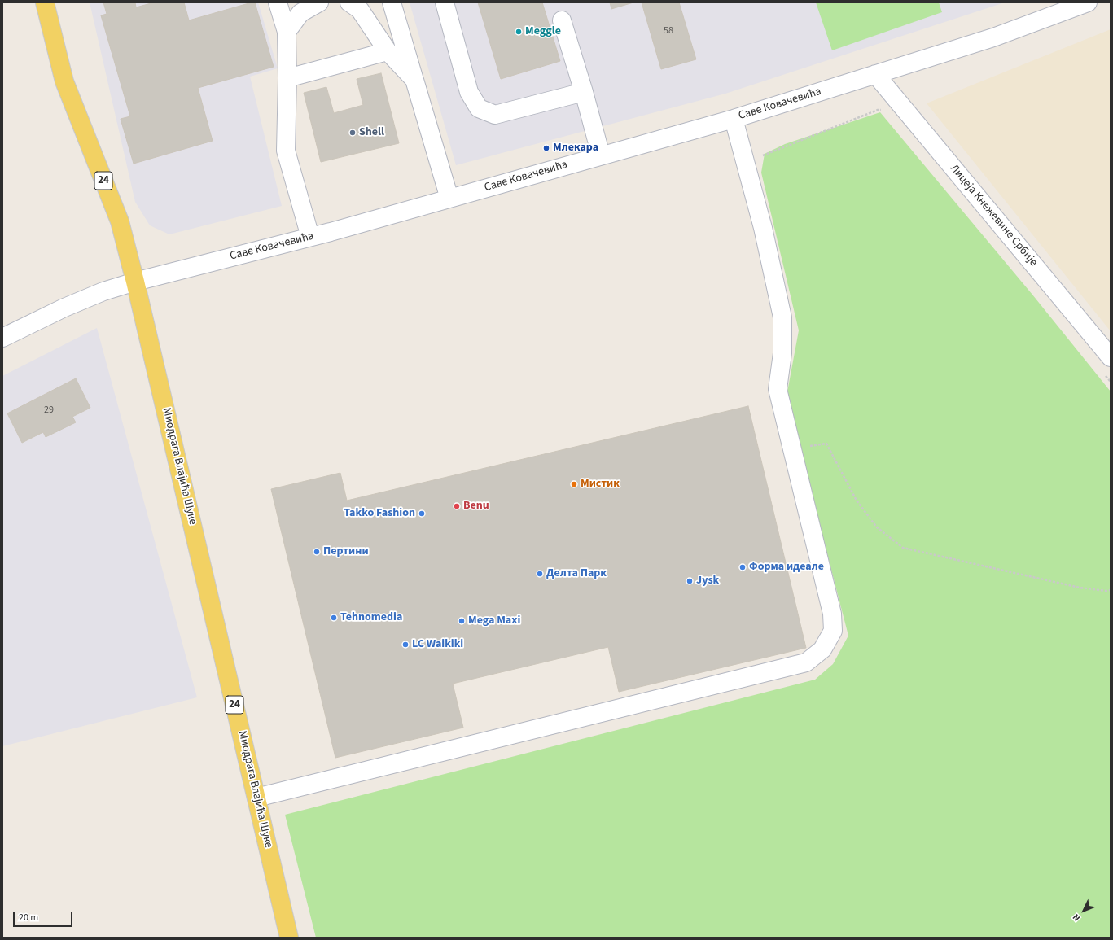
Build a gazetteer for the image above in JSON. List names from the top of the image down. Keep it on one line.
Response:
{"streets":{"main road":["24","Миодрага Влајића Шуке"],"street":["Саве Ковачевића","Лицеја Кнежевине Србије"]},"crossings":[["Саве Ковачевића","Лицеја Кнежевине Србије"],["Саве Ковачевића","Миодрага Влајића Шуке"]],"places":["Meggle","Shell","Млекара","Мистик","Benu","Takko Fashion","Пертини","Форма идеале","Делта Парк","Jysk","Tehnomedia","Mega Maxi","LC Waikiki"],"house_numbers":["58","29"],"scale_bar":"20 m","north":"bottom left"}
